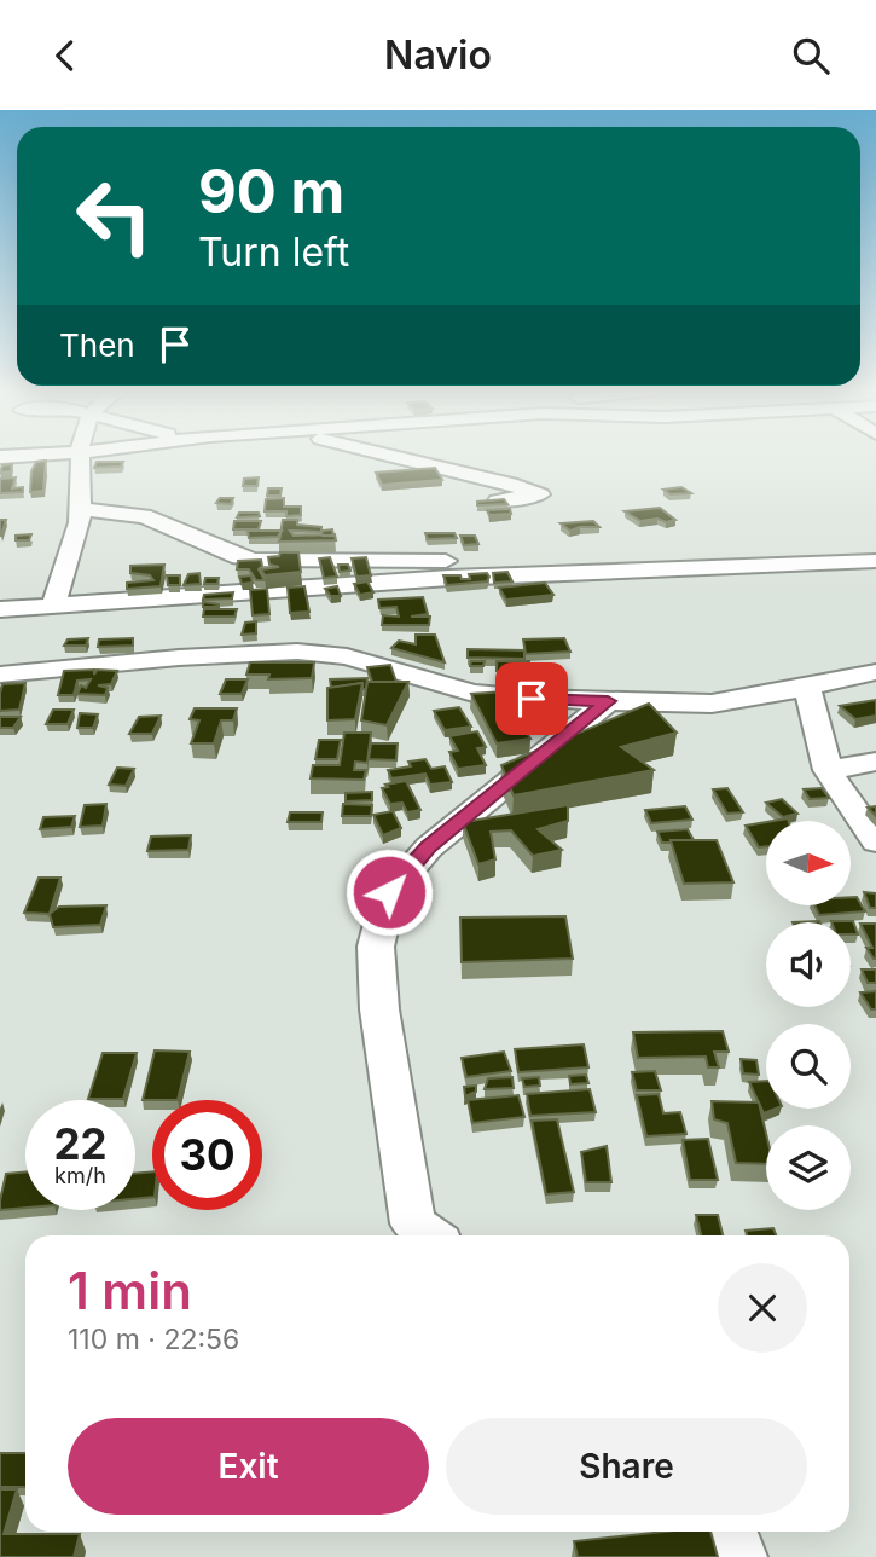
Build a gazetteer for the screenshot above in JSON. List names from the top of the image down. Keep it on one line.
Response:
{"north":"right","page":{"header":"Navio","turn":["90 m","Turn left"],"then":"Then","speed":"22 km/h","limit":"30","heading":["1 min","110 m · 22:56"],"buttons":["Exit","Share"]}}
